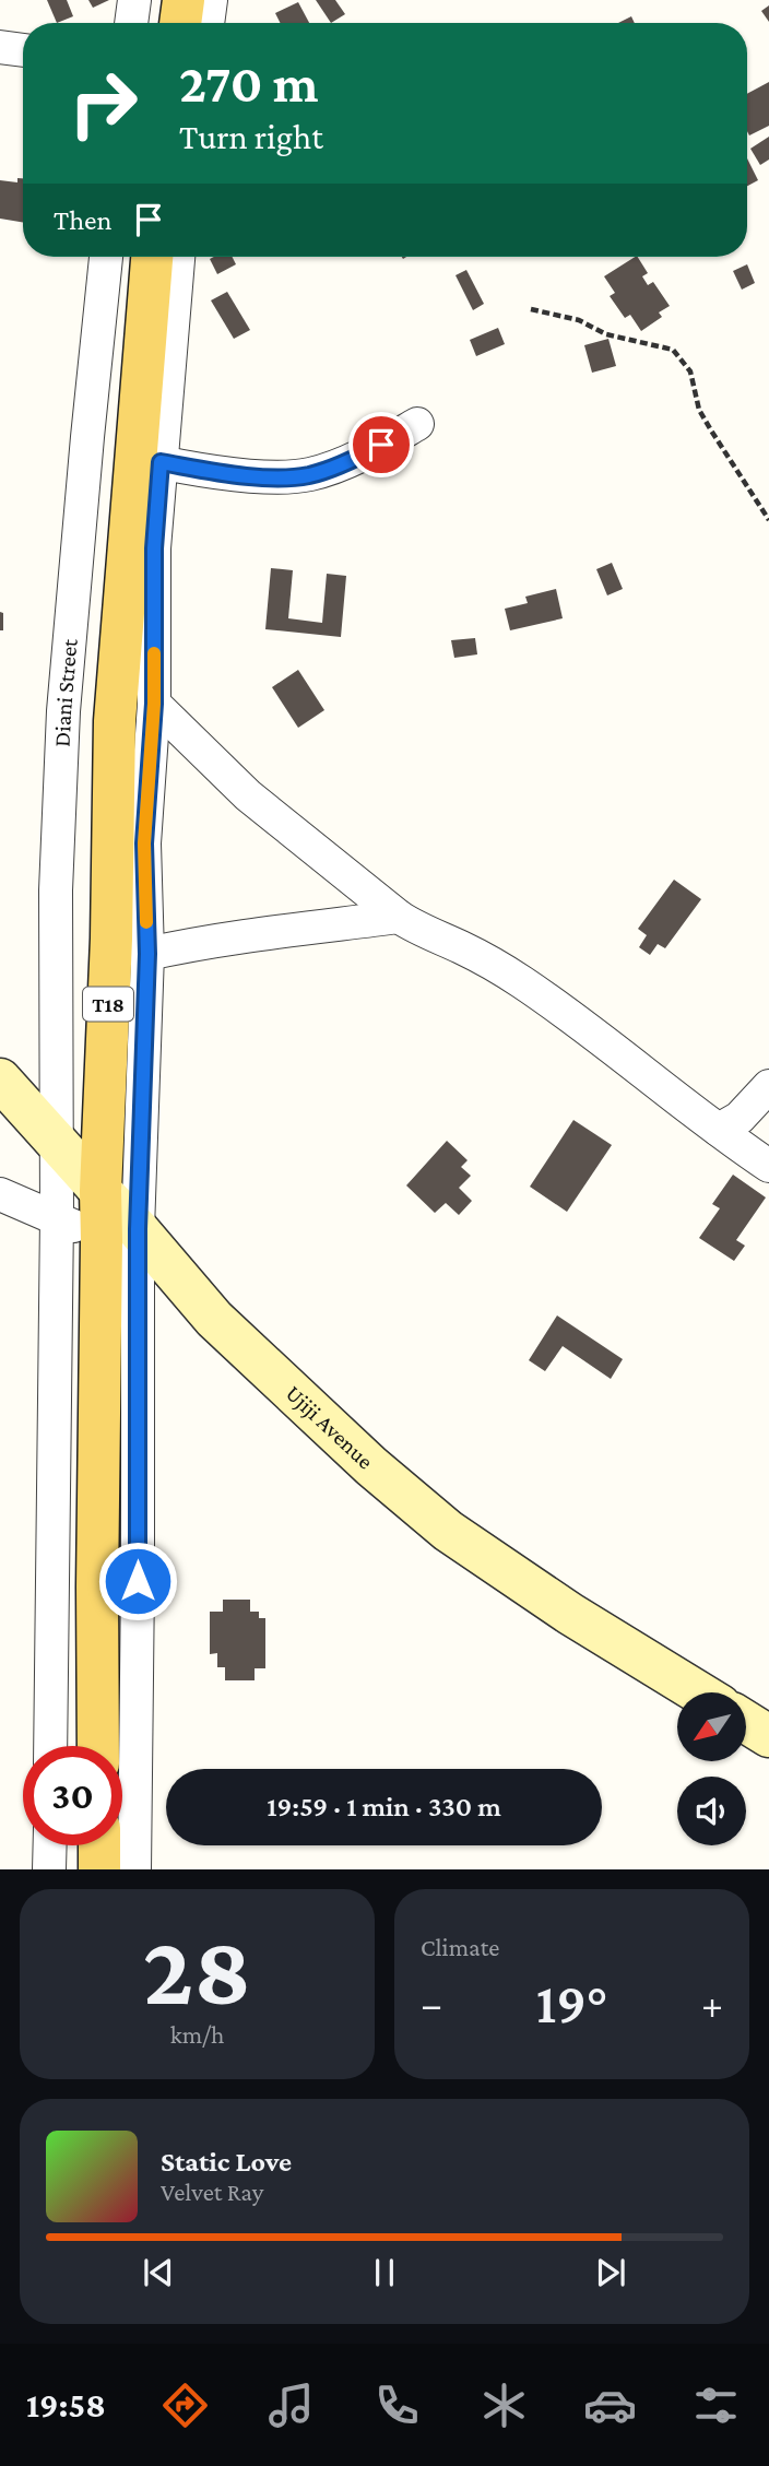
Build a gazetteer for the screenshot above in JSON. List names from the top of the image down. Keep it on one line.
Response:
{"streets":{"main road":["T18","Ujiji Avenue"],"street":["Diani Street"]},"crossings":[["T18","Ujiji Avenue"]],"north":"bottom left","page":{"turn":["270 m","Turn right"],"then":"Then","limit":"30","trip":"19:59 · 1 min · 330 m","tile":[["28","km/h"],"Climate"],"heat":["−","19°","+"],"song":["Static Love","Velvet Ray"],"tabs":"19:58"}}
